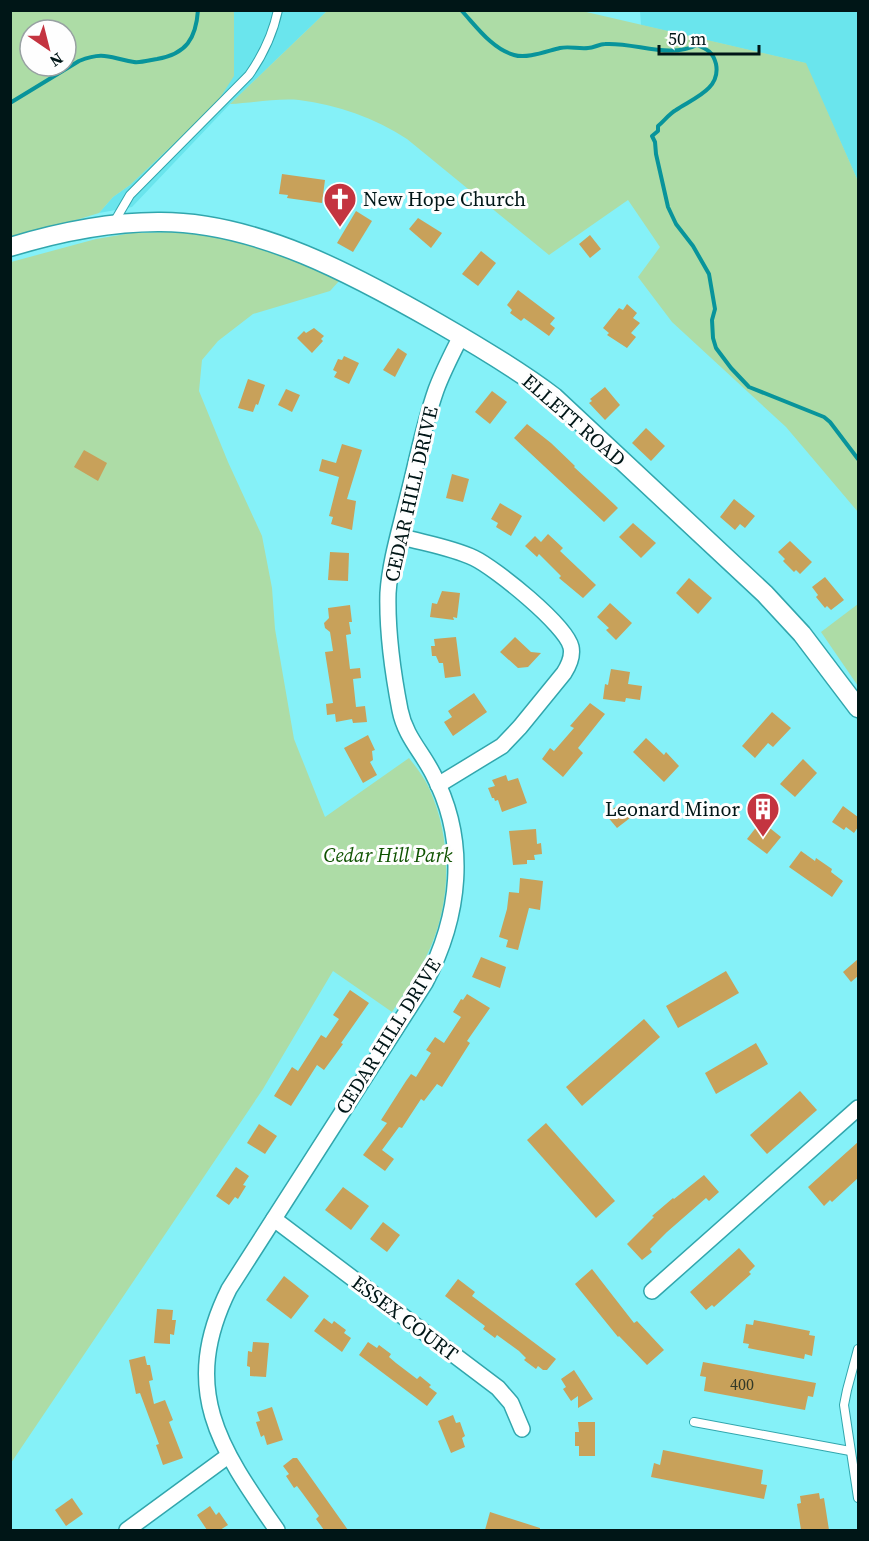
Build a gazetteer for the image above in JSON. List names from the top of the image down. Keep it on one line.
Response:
{"streets":{"street":["ELLETT ROAD","CEDAR HILL DRIVE","ESSEX COURT"]},"crossings":[["ELLETT ROAD","CEDAR HILL DRIVE"],["CEDAR HILL DRIVE","ESSEX COURT"]],"parks":["Cedar Hill Park"],"places":{"church":["New Hope Church"],"building":["Leonard Minor"]},"house_numbers":["400"],"scale_bar":"50 m","north":"bottom right"}
